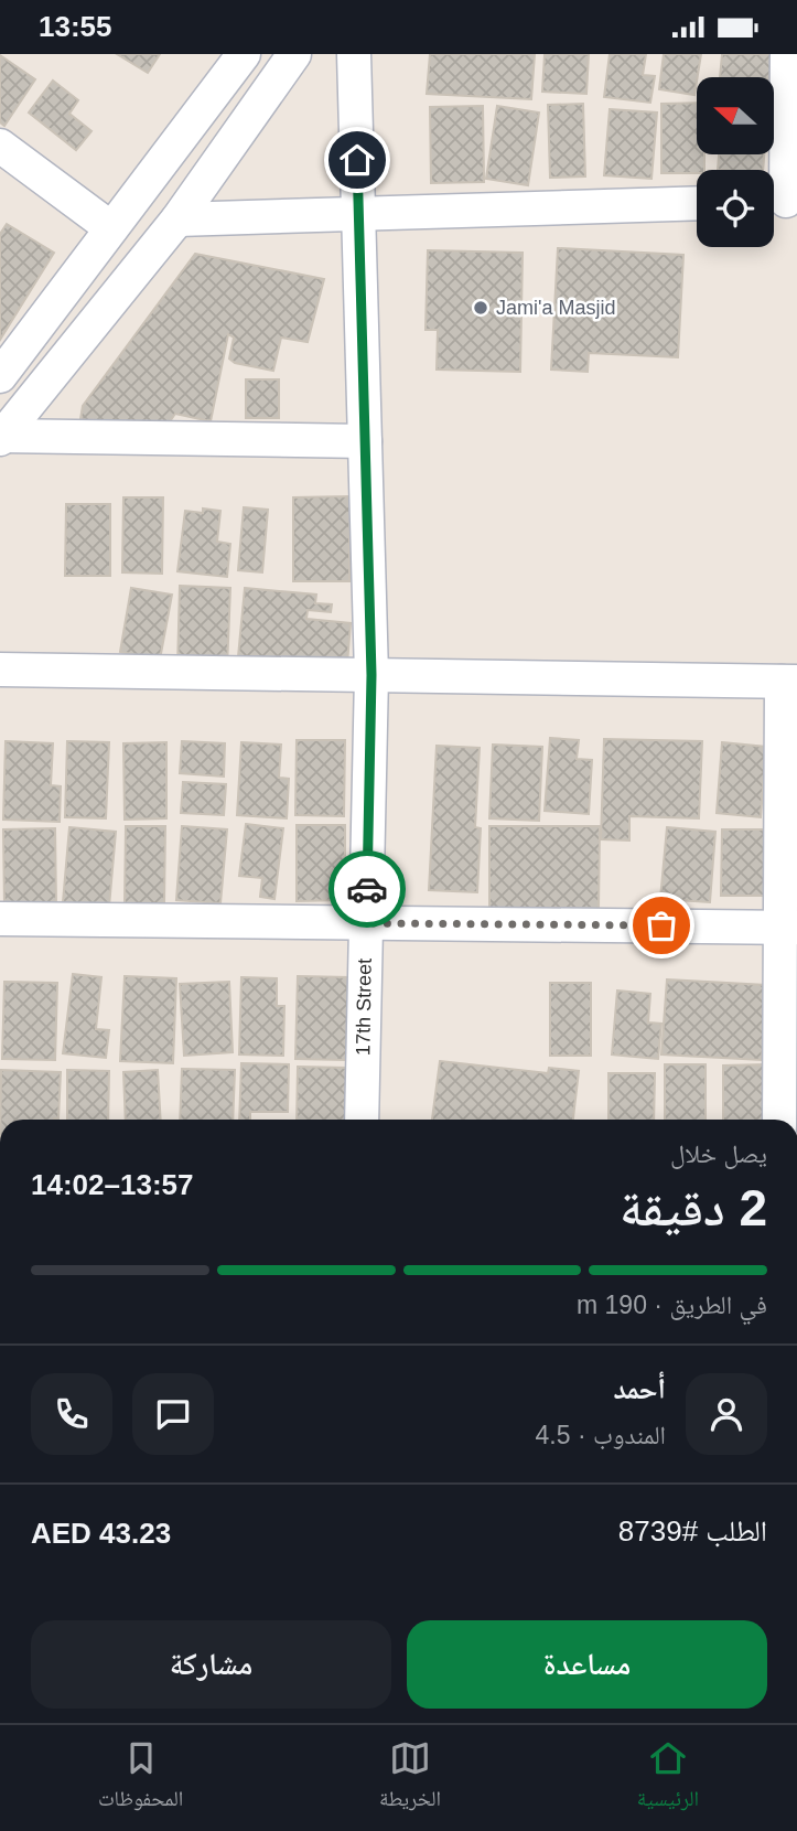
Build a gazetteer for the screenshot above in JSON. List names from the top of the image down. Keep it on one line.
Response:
{"streets":{"street":["17th Street"]},"places":["Jami'a Masjid"],"north":"left","page":{"status":"13:55","heading":["2 دقيقة","يصل خلال","13:57–14:02"],"panel":["أحمد","المندوب · 4.5","الطلب #8739","AED 43.23"],"bar":"في الطريق · 190 m","buttons":["مساعدة","مشاركة"],"tabs":["الرئيسية","الخريطة","المحفوظات"]}}
